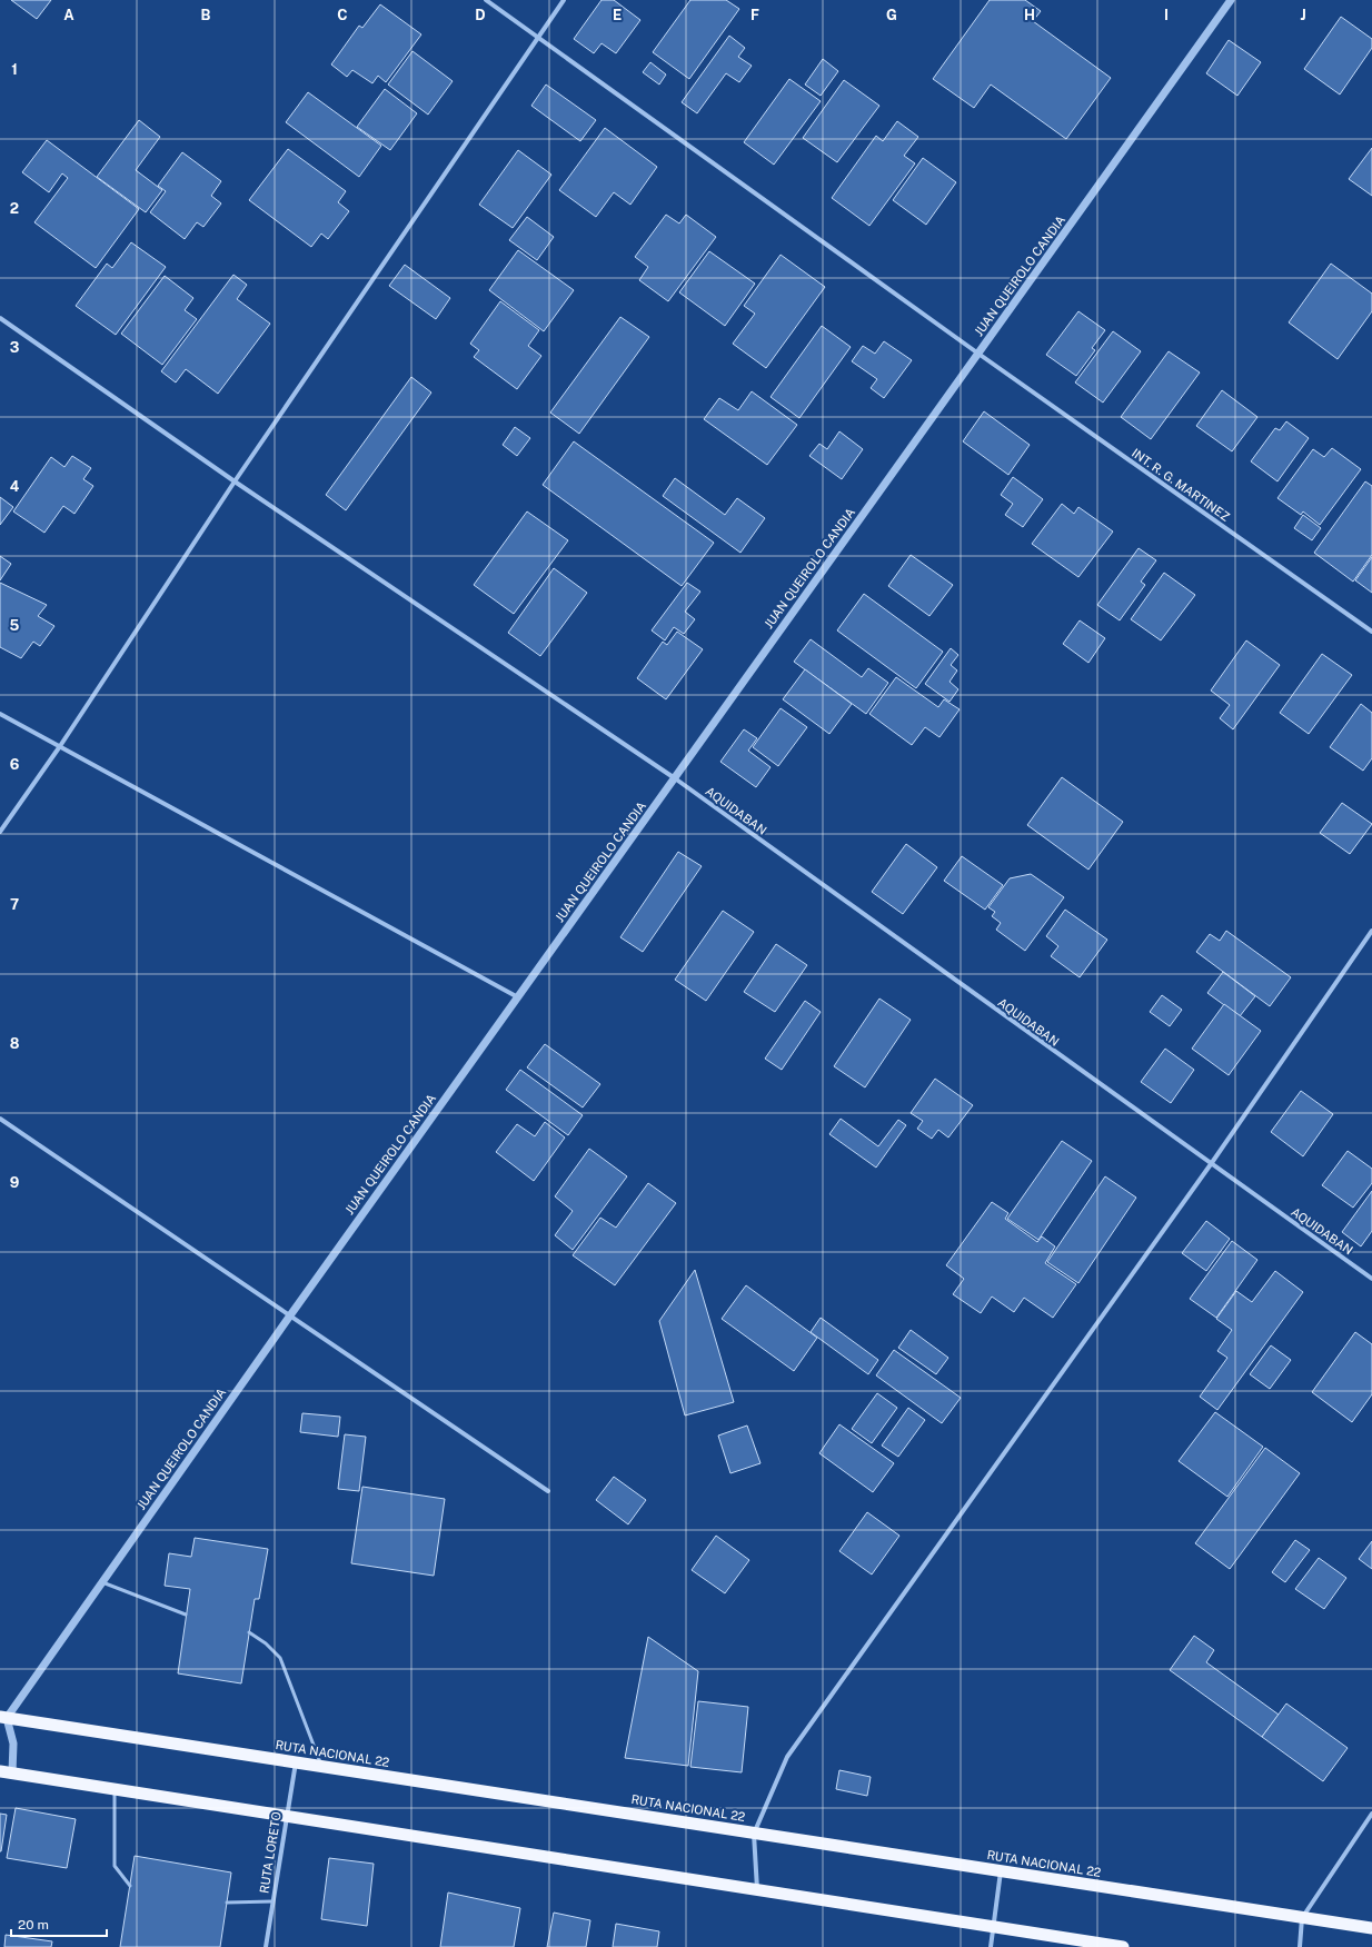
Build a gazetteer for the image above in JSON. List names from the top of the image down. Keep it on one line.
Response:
{"streets":{"highway":["RUTA NACIONAL 22"],"street":["JUAN QUEIROLO CANDIA","INT. R. G. MARTINEZ","AQUIDABAN","RUTA LORETO"]},"crossings":[["JUAN QUEIROLO CANDIA","INT. R. G. MARTINEZ"],["JUAN QUEIROLO CANDIA","AQUIDABAN"],["JUAN QUEIROLO CANDIA","RUTA NACIONAL 22"],["RUTA NACIONAL 22","RUTA LORETO"]],"scale_bar":"20 m","grid":{"columns":["A","B","C","D","E","F","G","H","I","J"],"rows":["1","2","3","4","5","6","7","8","9"]}}
